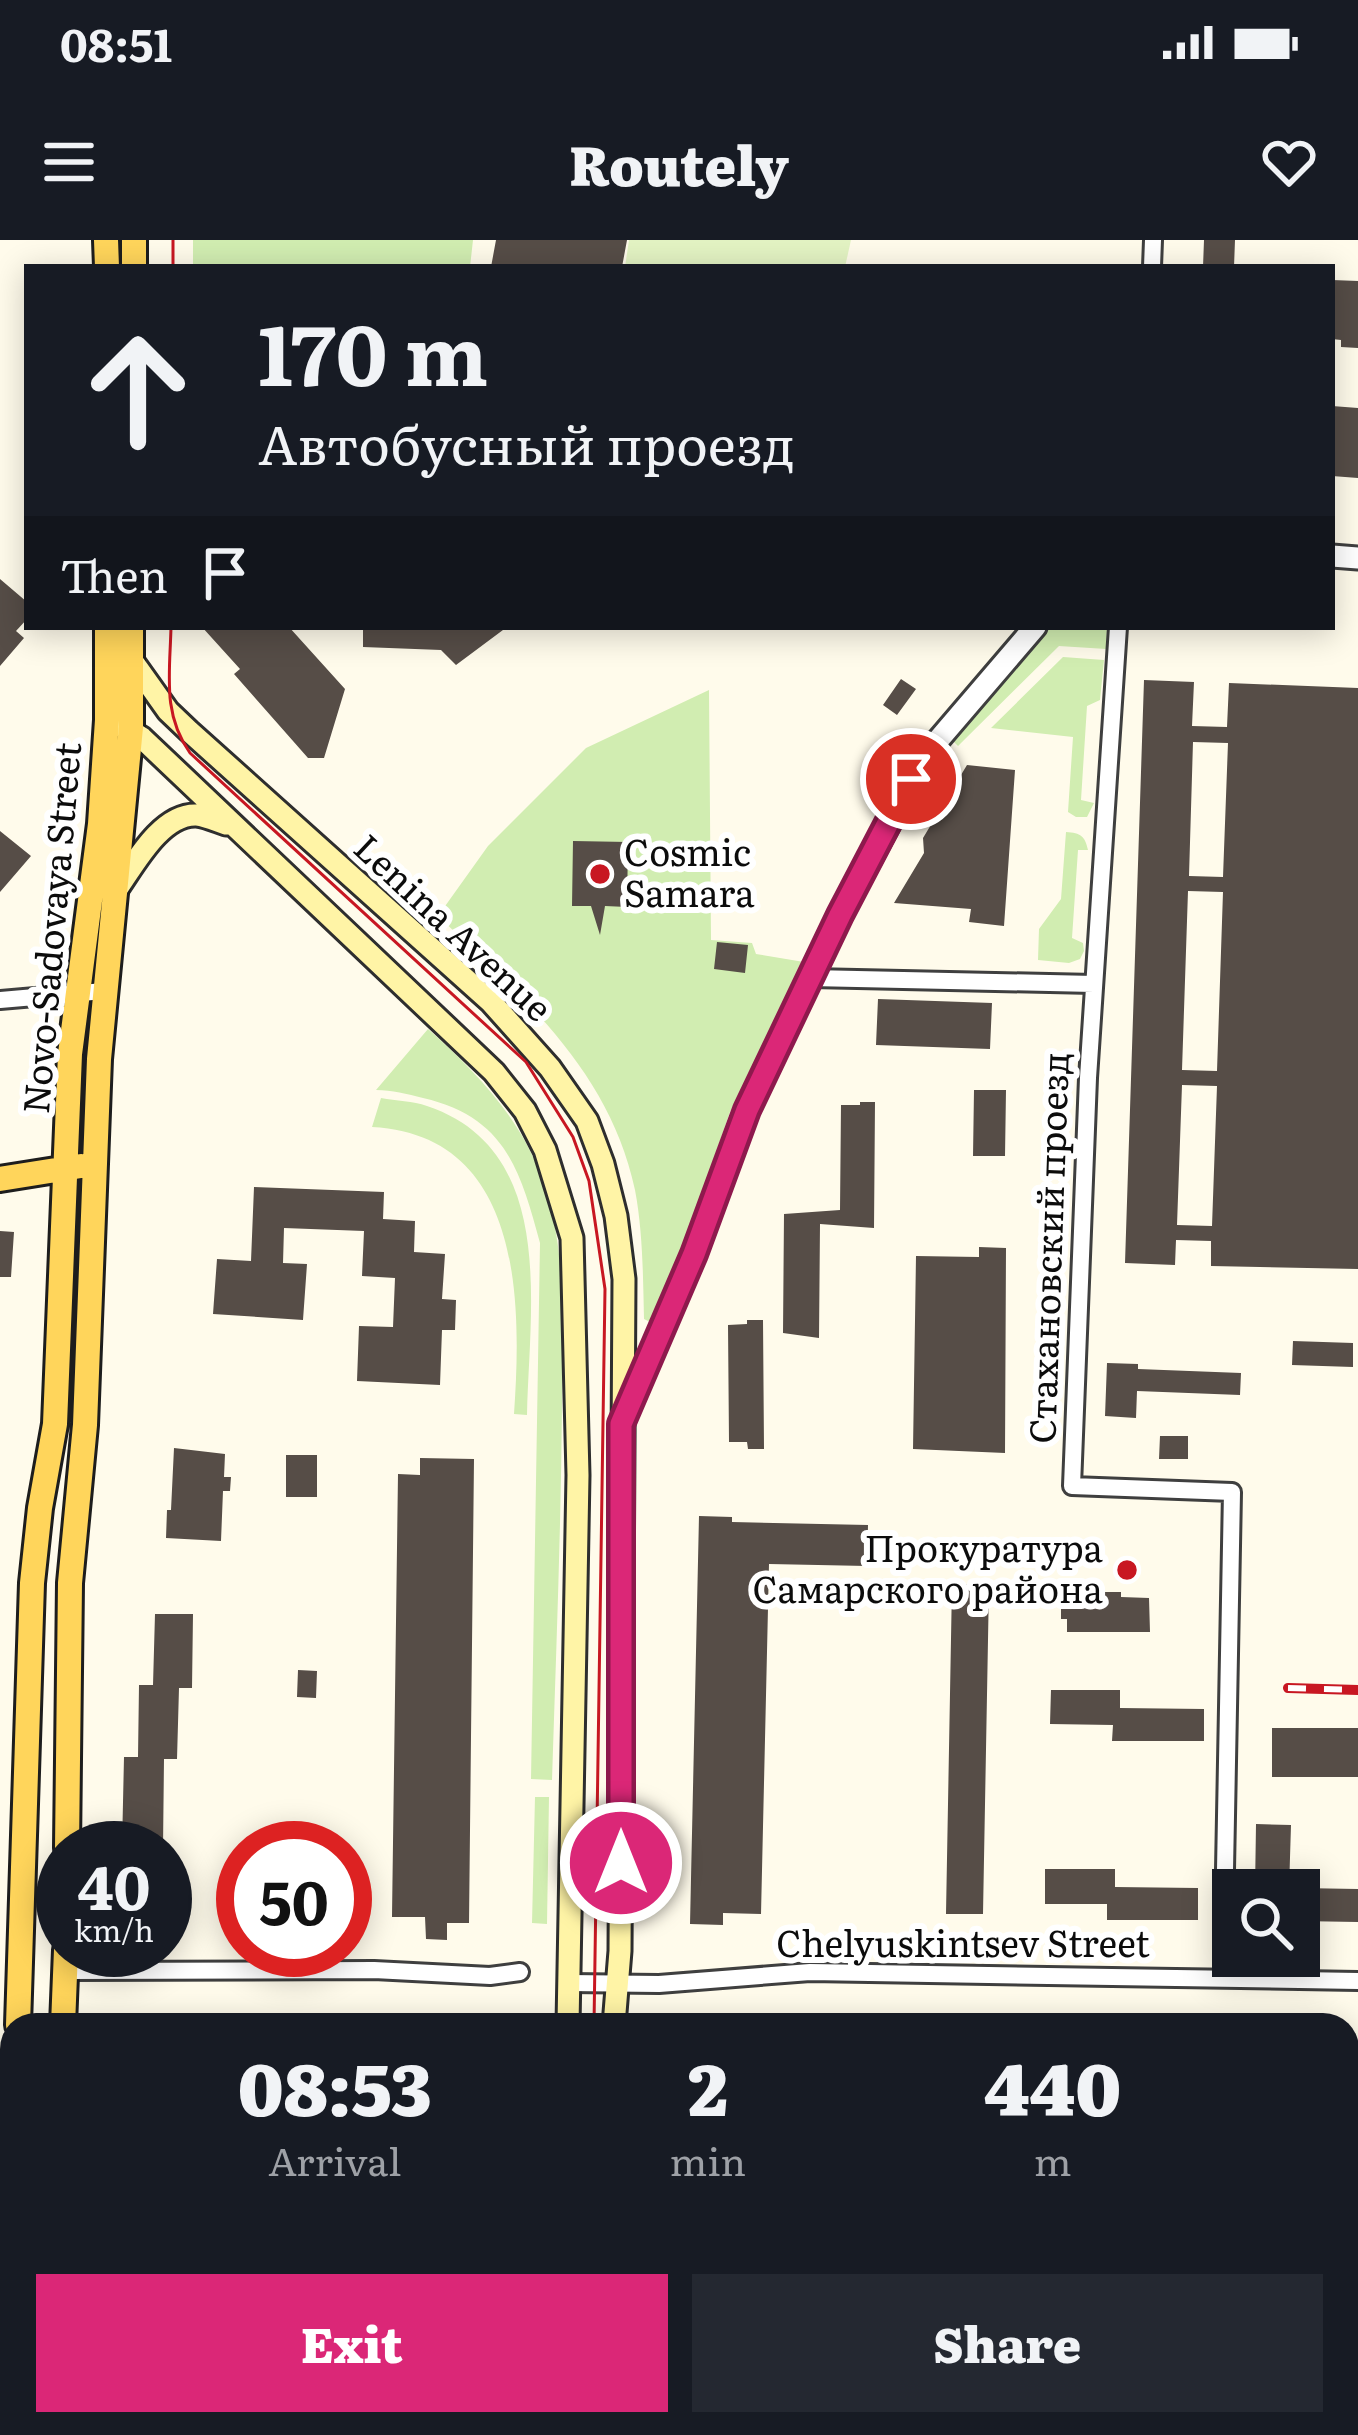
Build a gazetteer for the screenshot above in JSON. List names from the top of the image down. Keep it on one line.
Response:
{"streets":{"main road":["Novo-Sadovaya Street","Lenina Avenue"],"street":["Стахановский проезд","Chelyuskintsev Street"]},"crossings":[["Novo-Sadovaya Street","Lenina Avenue"],["Lenina Avenue","Chelyuskintsev Street"],["Стахановский проезд","Chelyuskintsev Street"]],"places":["Cosmic Samara","Прокуратура Самарского района"],"page":{"status":"08:51","header":"Routely","turn":["170 m","Автобусный проезд"],"then":"Then","speed":"40 km/h","limit":"50","eta":["08:53","Arrival","2","min","440","m"],"buttons":["Exit","Share"]}}
